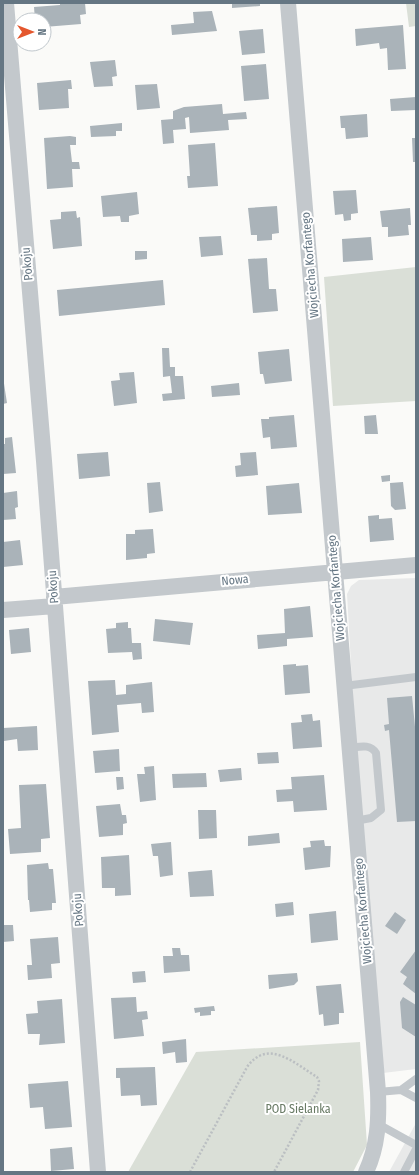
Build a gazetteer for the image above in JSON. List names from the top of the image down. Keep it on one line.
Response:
{"streets":{"street":["Pokoju","Wojciecha Korfantego","Nowa"]},"crossings":[["Pokoju","Nowa"],["Wojciecha Korfantego","Nowa"]],"parks":["POD Sielanka"],"north":"right"}
